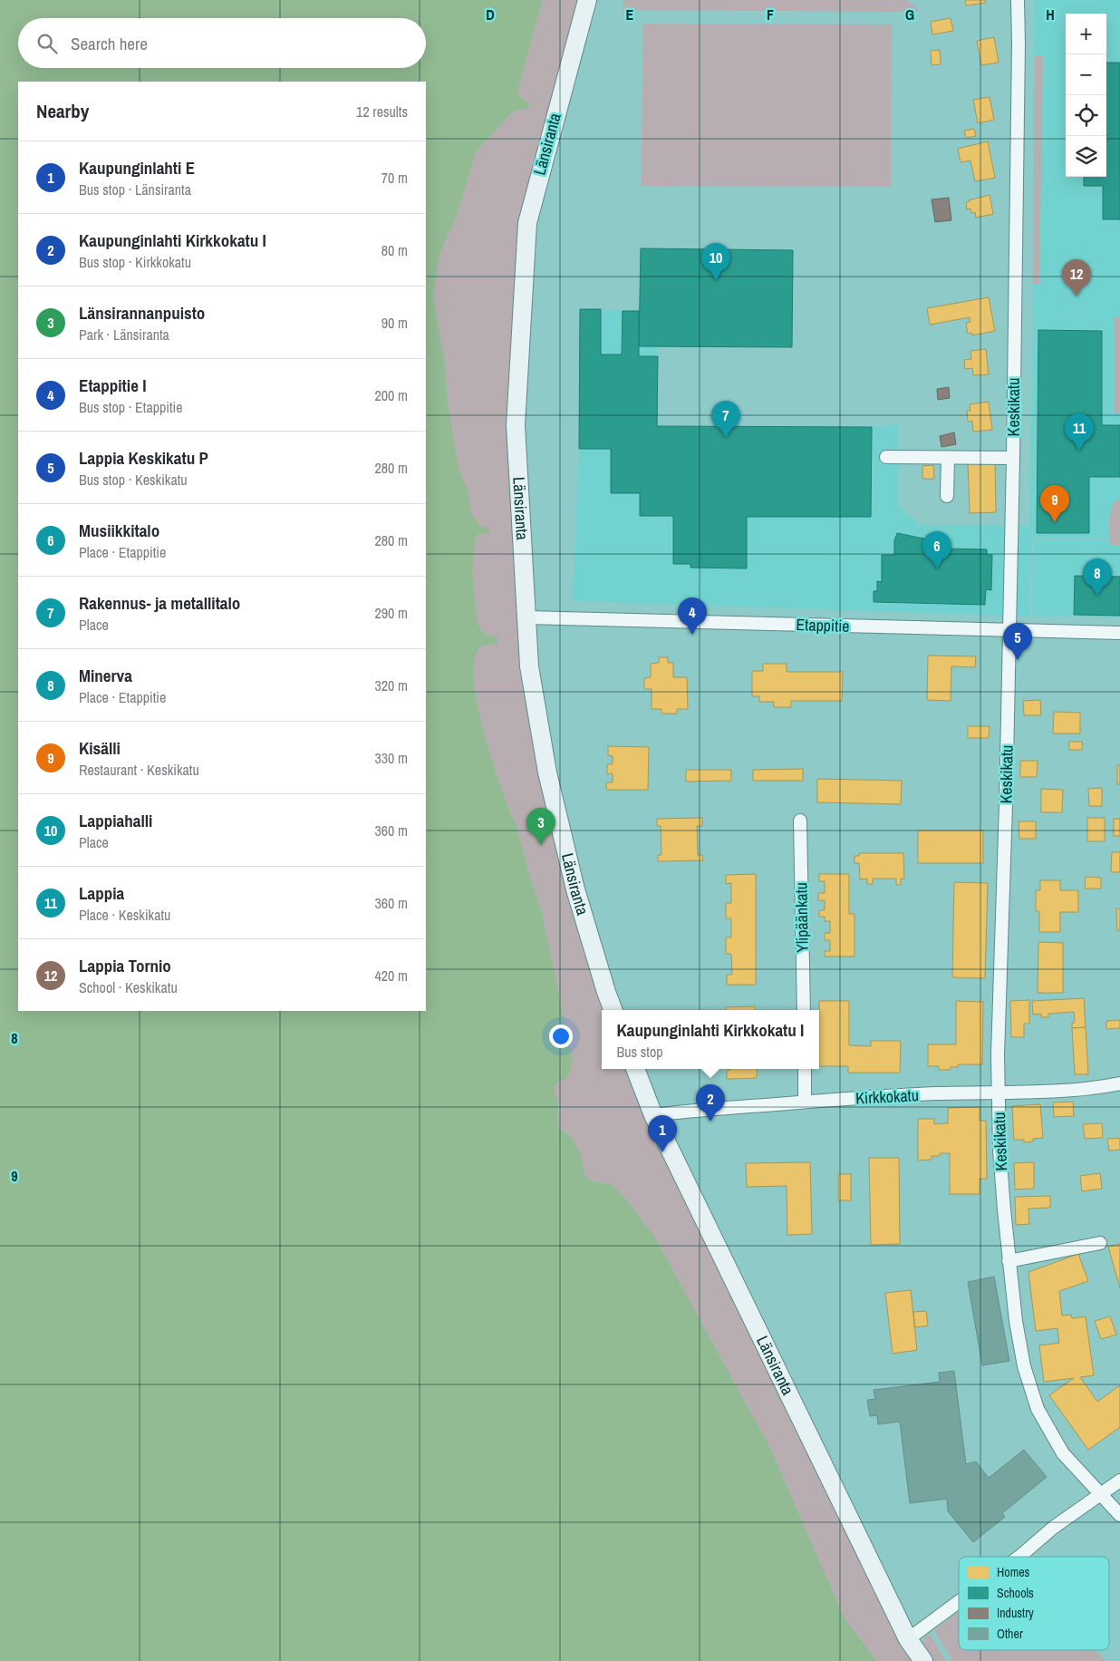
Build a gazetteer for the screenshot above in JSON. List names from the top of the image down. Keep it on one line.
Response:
{"streets":{"street":["Länsiranta","Keskikatu","Etappitie","Ylipäänkatu","Kirkkokatu"]},"crossings":[["Länsiranta","Etappitie"],["Länsiranta","Kirkkokatu"],["Keskikatu","Etappitie"],["Keskikatu","Kirkkokatu"]],"legend":["Homes","Schools","Industry","Other"],"page":{"map_buttons":["+","−"],"search":"Search here","heading":["Nearby","12 results"],"list":[{"mark":"1","name":"Kaupunginlahti E","note":"Bus stop · Länsiranta","value":"70 m"},{"mark":"2","name":"Kaupunginlahti Kirkkokatu I","note":"Bus stop · Kirkkokatu","value":"80 m"},{"mark":"3","name":"Länsirannanpuisto","note":"Park · Länsiranta","value":"90 m"},{"mark":"4","name":"Etappitie I","note":"Bus stop · Etappitie","value":"200 m"},{"mark":"5","name":"Lappia Keskikatu P","note":"Bus stop · Keskikatu","value":"280 m"},{"mark":"6","name":"Musiikkitalo","note":"Place · Etappitie","value":"280 m"},{"mark":"7","name":"Rakennus- ja metallitalo","note":"Place","value":"290 m"},{"mark":"8","name":"Minerva","note":"Place · Etappitie","value":"320 m"},{"mark":"9","name":"Kisälli","note":"Restaurant · Keskikatu","value":"330 m"},{"mark":"10","name":"Lappiahalli","note":"Place","value":"360 m"},{"mark":"11","name":"Lappia","note":"Place · Keskikatu","value":"360 m"},{"mark":"12","name":"Lappia Tornio","note":"School · Keskikatu","value":"420 m"}],"pins":["10","12","7","11","9","6","8","4","5","3","2","1"],"popup":["Kaupunginlahti Kirkkokatu I","Bus stop"]},"grid":{"columns":["D","E","F","G","H"],"rows":["8","9"]}}
